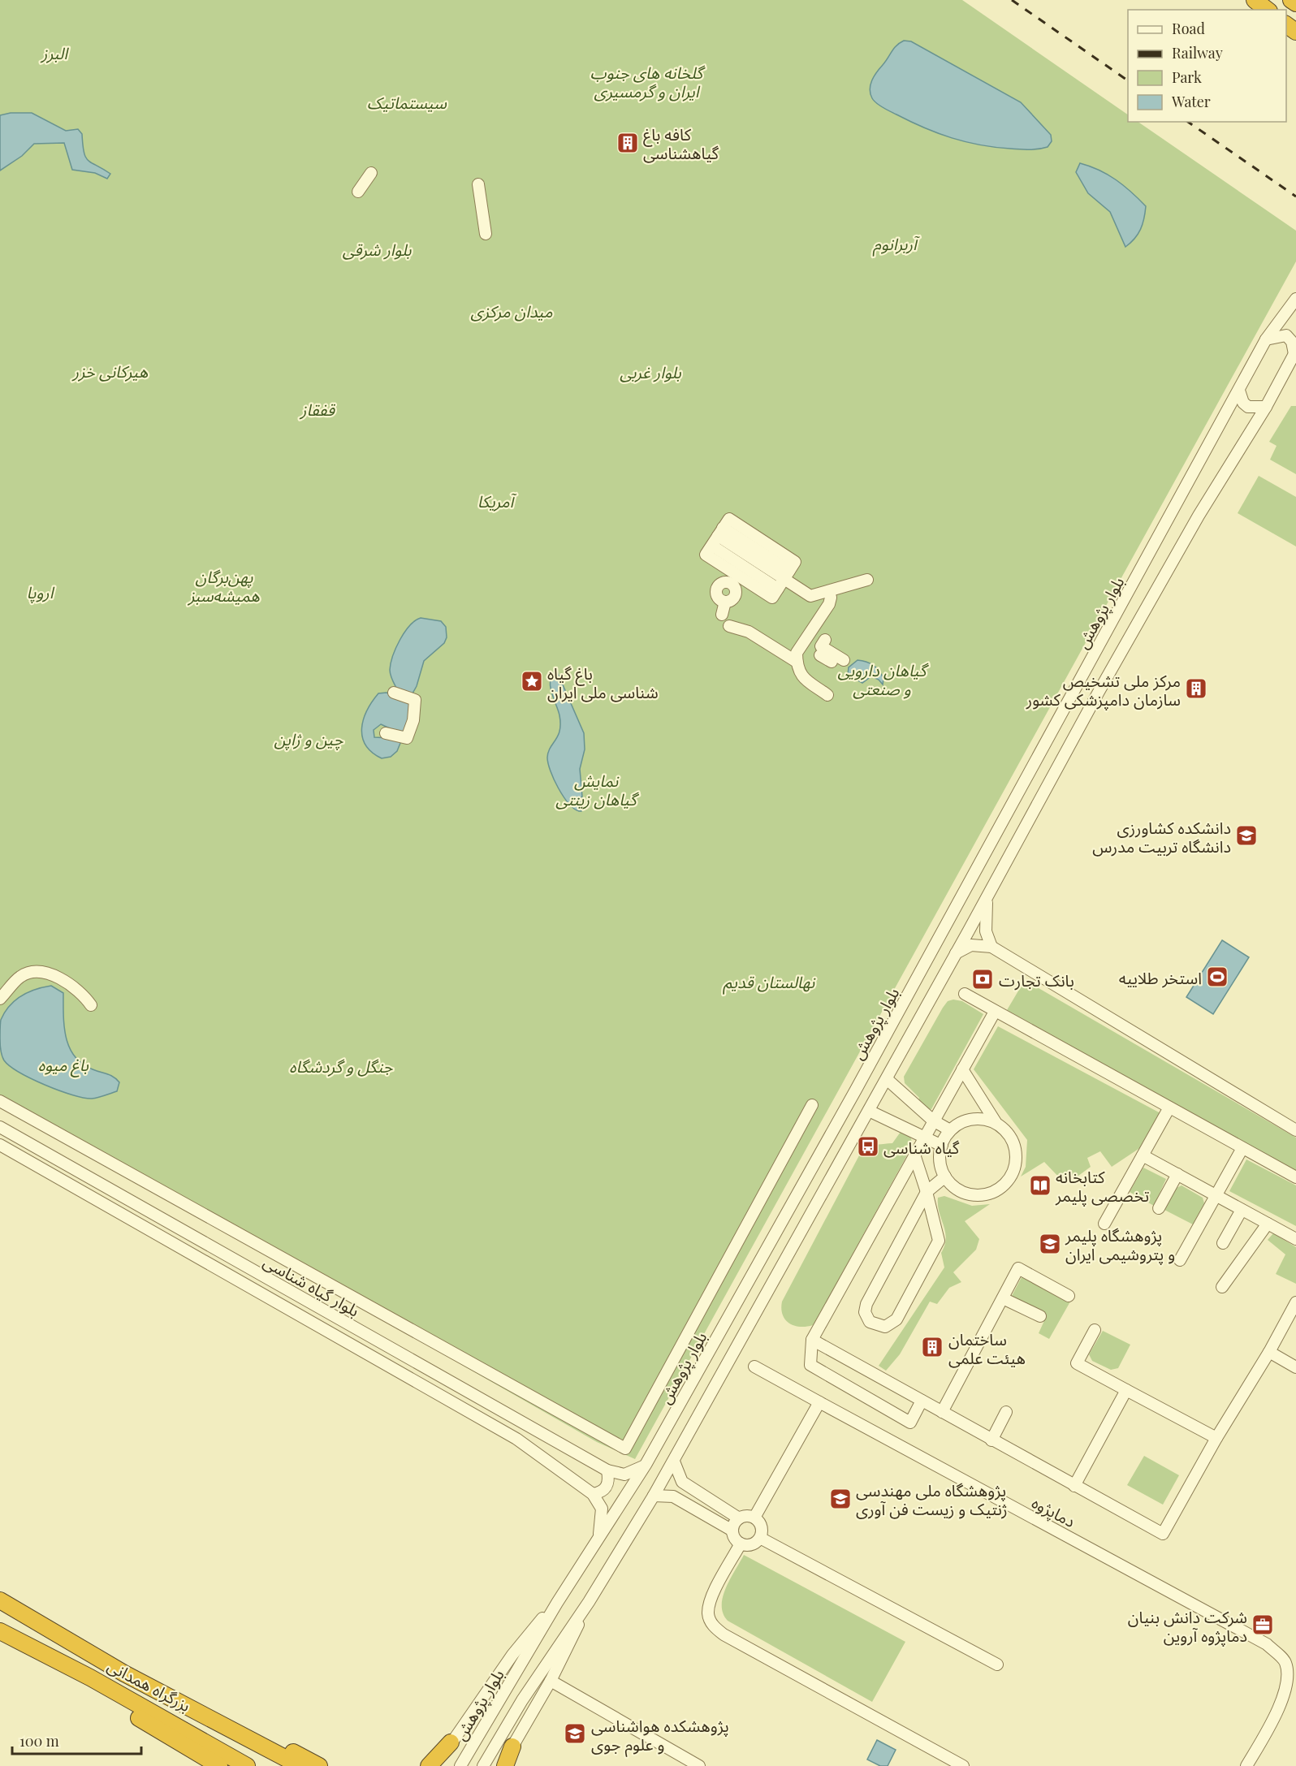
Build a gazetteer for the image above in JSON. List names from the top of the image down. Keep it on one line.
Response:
{"streets":{"highway":["بزرگراه همدانی"],"street":["بلوار پژوهش","بلوار گیاه شناسی","دماپژوه"]},"parks":["البرز","گلخانه های جنوب ایران و گرمسیری","سیستماتیک","آربرانوم","بلوار شرقی","میدان مرکزی","هیرکانی خزر","بلوار غربی","قفقاز","آمریکا","پهن‌برگان همیشه‌سبز","اروپا","گیاهان دارویی و صنعتی","چین و ژاپن","نمایش گیاهان زینتی","نهالستان قدیم","باغ میوه","جنگل و گردشگاه"],"places":{"building":["کافه باغ گیاهشناسی","مرکز ملی تشخیص سازمان دامپزشکی کشور","ساختمان هیئت علمی"],"place":["باغ گیاه‌ شناسی ملی ایران"],"school or university":["دانشکده کشاورزی دانشگاه تربیت مدرس","پژوهشگاه پلیمر و پتروشیمی ایران","پژوهشگاه ملی مهندسی ژنتیک و زیست فن آوری","پژوهشکده هواشناسی و علوم جوی"],"sports":["استخر طلاییه"],"bank":["بانک تجارت"],"bus stop":["گیاه شناسی"],"library":["کتابخانه تخصصی پلیمر"],"office":["شرکت دانش بنیان دماپژوه آروین"]},"legend":["Road","Railway","Park","Water"],"scale_bar":"100 m"}
